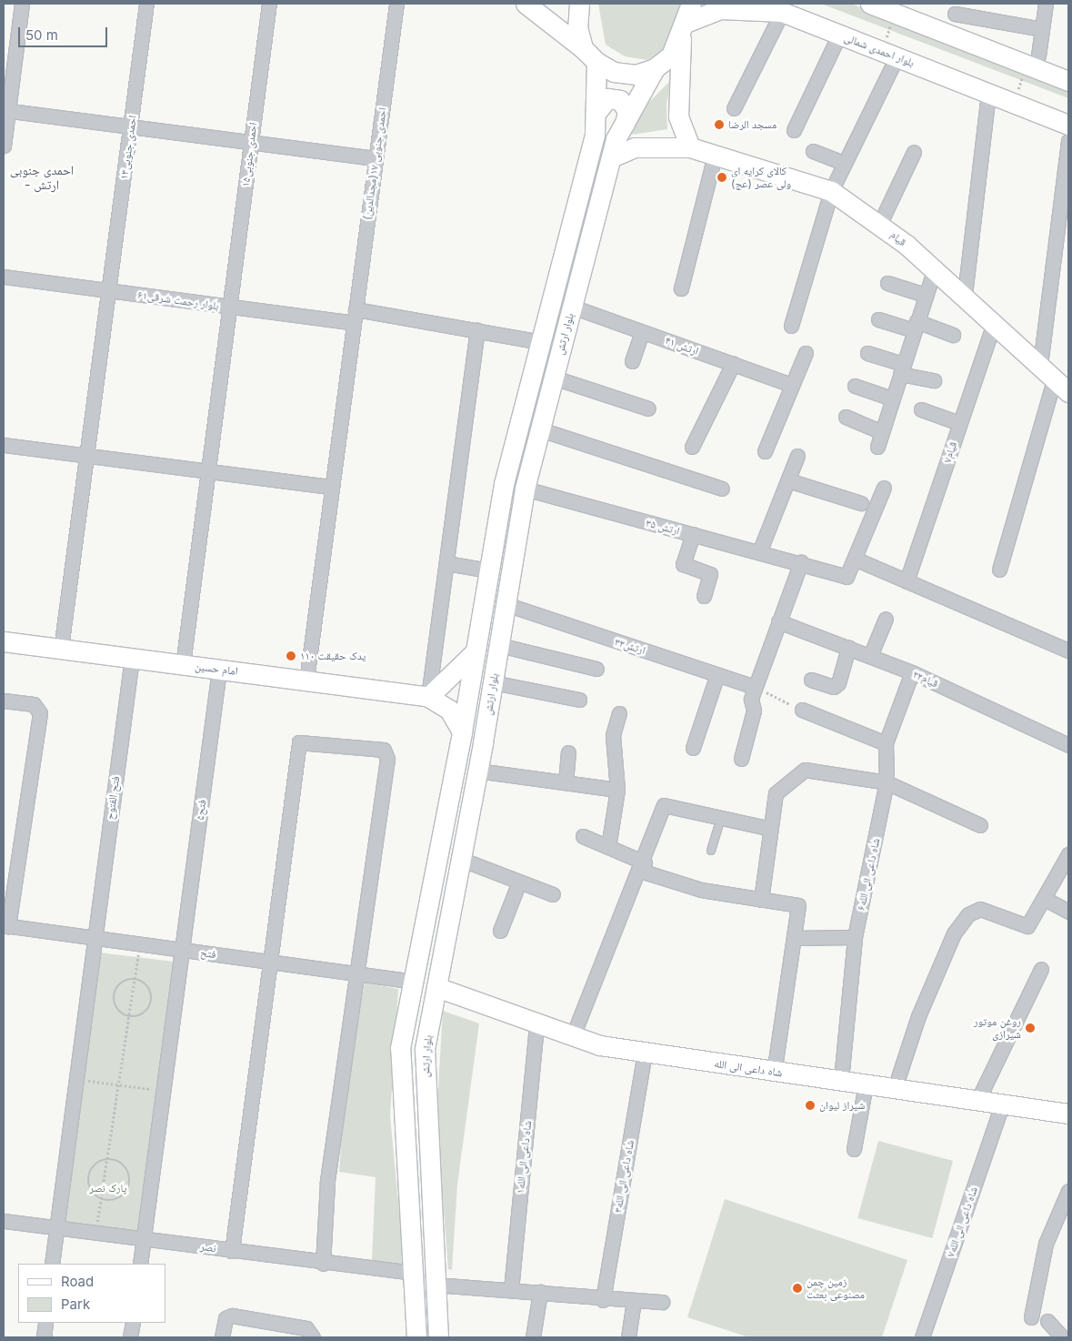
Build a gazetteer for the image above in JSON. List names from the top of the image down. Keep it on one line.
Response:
{"streets":{"main road":["بلوار احمدی شمالی","قیام","بلوار ارتش","امام حسین","شاه داعی الی الله"],"street":["احمدی جنوبی۱۳","احمدی جنوبی۱۵","احمدی جنوبی ۱۷(مجدالدین)","بلوار رحمت شرقی۶۱","ارتش ۴۱","قیام۷","ارتش ۳۵","ارتش۳۳","قیام۲۳","فتح الفتوح","۵فتح","شاه داعی الی الله۶","فتح","شاه داعی الی الله۱","شاه داعی الی الله۳","شاه داعی الی الله۷","نصر"]},"crossings":[["احمدی جنوبی۱۳","بلوار رحمت شرقی۶۱"],["احمدی جنوبی۱۳","امام حسین"],["احمدی جنوبی۱۵","بلوار رحمت شرقی۶۱"],["احمدی جنوبی۱۵","امام حسین"],["احمدی جنوبی ۱۷(مجدالدین)","بلوار رحمت شرقی۶۱"],["احمدی جنوبی ۱۷(مجدالدین)","امام حسین"],["قیام","بلوار ارتش"],["قیام","قیام۷"],["بلوار ارتش","ارتش ۴۱"],["بلوار ارتش","ارتش ۳۵"],["بلوار ارتش","ارتش۳۳"],["بلوار ارتش","فتح"],["بلوار ارتش","شاه داعی الی الله"],["بلوار ارتش","نصر"],["امام حسین","فتح الفتوح"],["امام حسین","۵فتح"],["قیام۲۳","شاه داعی الی الله۶"],["فتح الفتوح","فتح"],["فتح الفتوح","نصر"],["۵فتح","فتح"],["۵فتح","نصر"],["شاه داعی الی الله۶","شاه داعی الی الله"],["شاه داعی الی الله","شاه داعی الی الله۱"],["شاه داعی الی الله","شاه داعی الی الله۳"],["شاه داعی الی الله","شاه داعی الی الله۷"]],"districts":["احمدی جنوبی - ارتش"],"parks":["پارک نصر"],"places":["مسجد الرضا","کالای کرایه ای ولی عصر (عج)","یدک حقیقت ۱۱۰","روغن موتور شیرازی","شیراز لیوان","زمین چمن مصنوعی بعثت"],"legend":["Road","Park"],"scale_bar":"50 m"}
